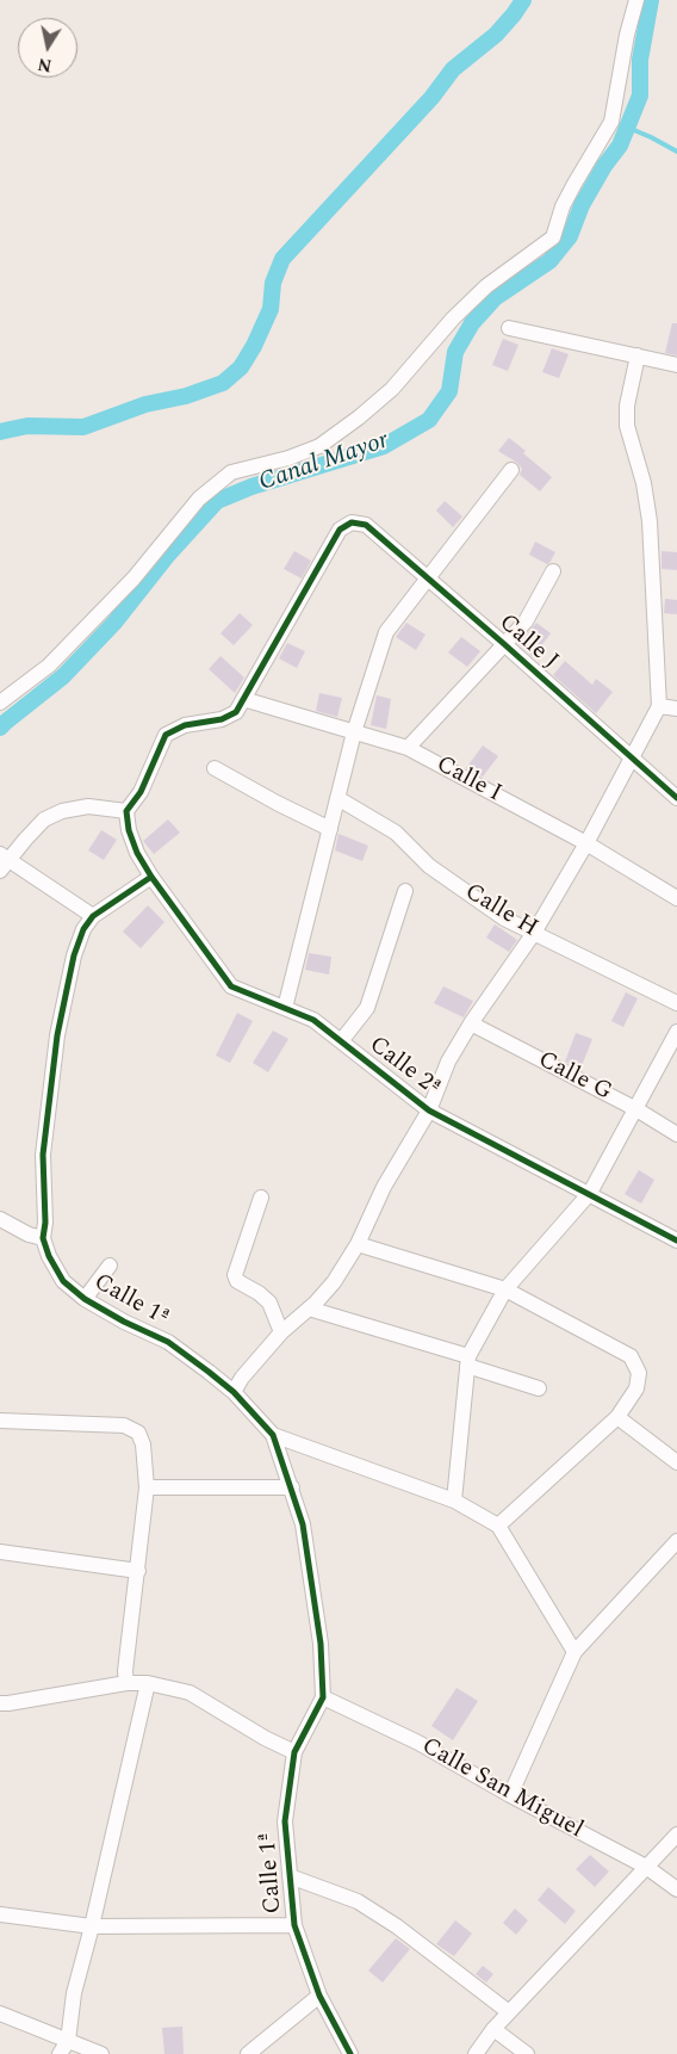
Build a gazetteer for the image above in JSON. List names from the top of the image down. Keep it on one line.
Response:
{"streets":{"street":["Calle J","Calle I","Calle H","Calle 2ª","Calle G","Calle 1ª","Calle San Miguel"]},"crossings":[["Calle J","Calle I"],["Calle 2ª","Calle 1ª"],["Calle 1ª","Calle San Miguel"]],"water":["Canal Mayor"],"north":"bottom"}
